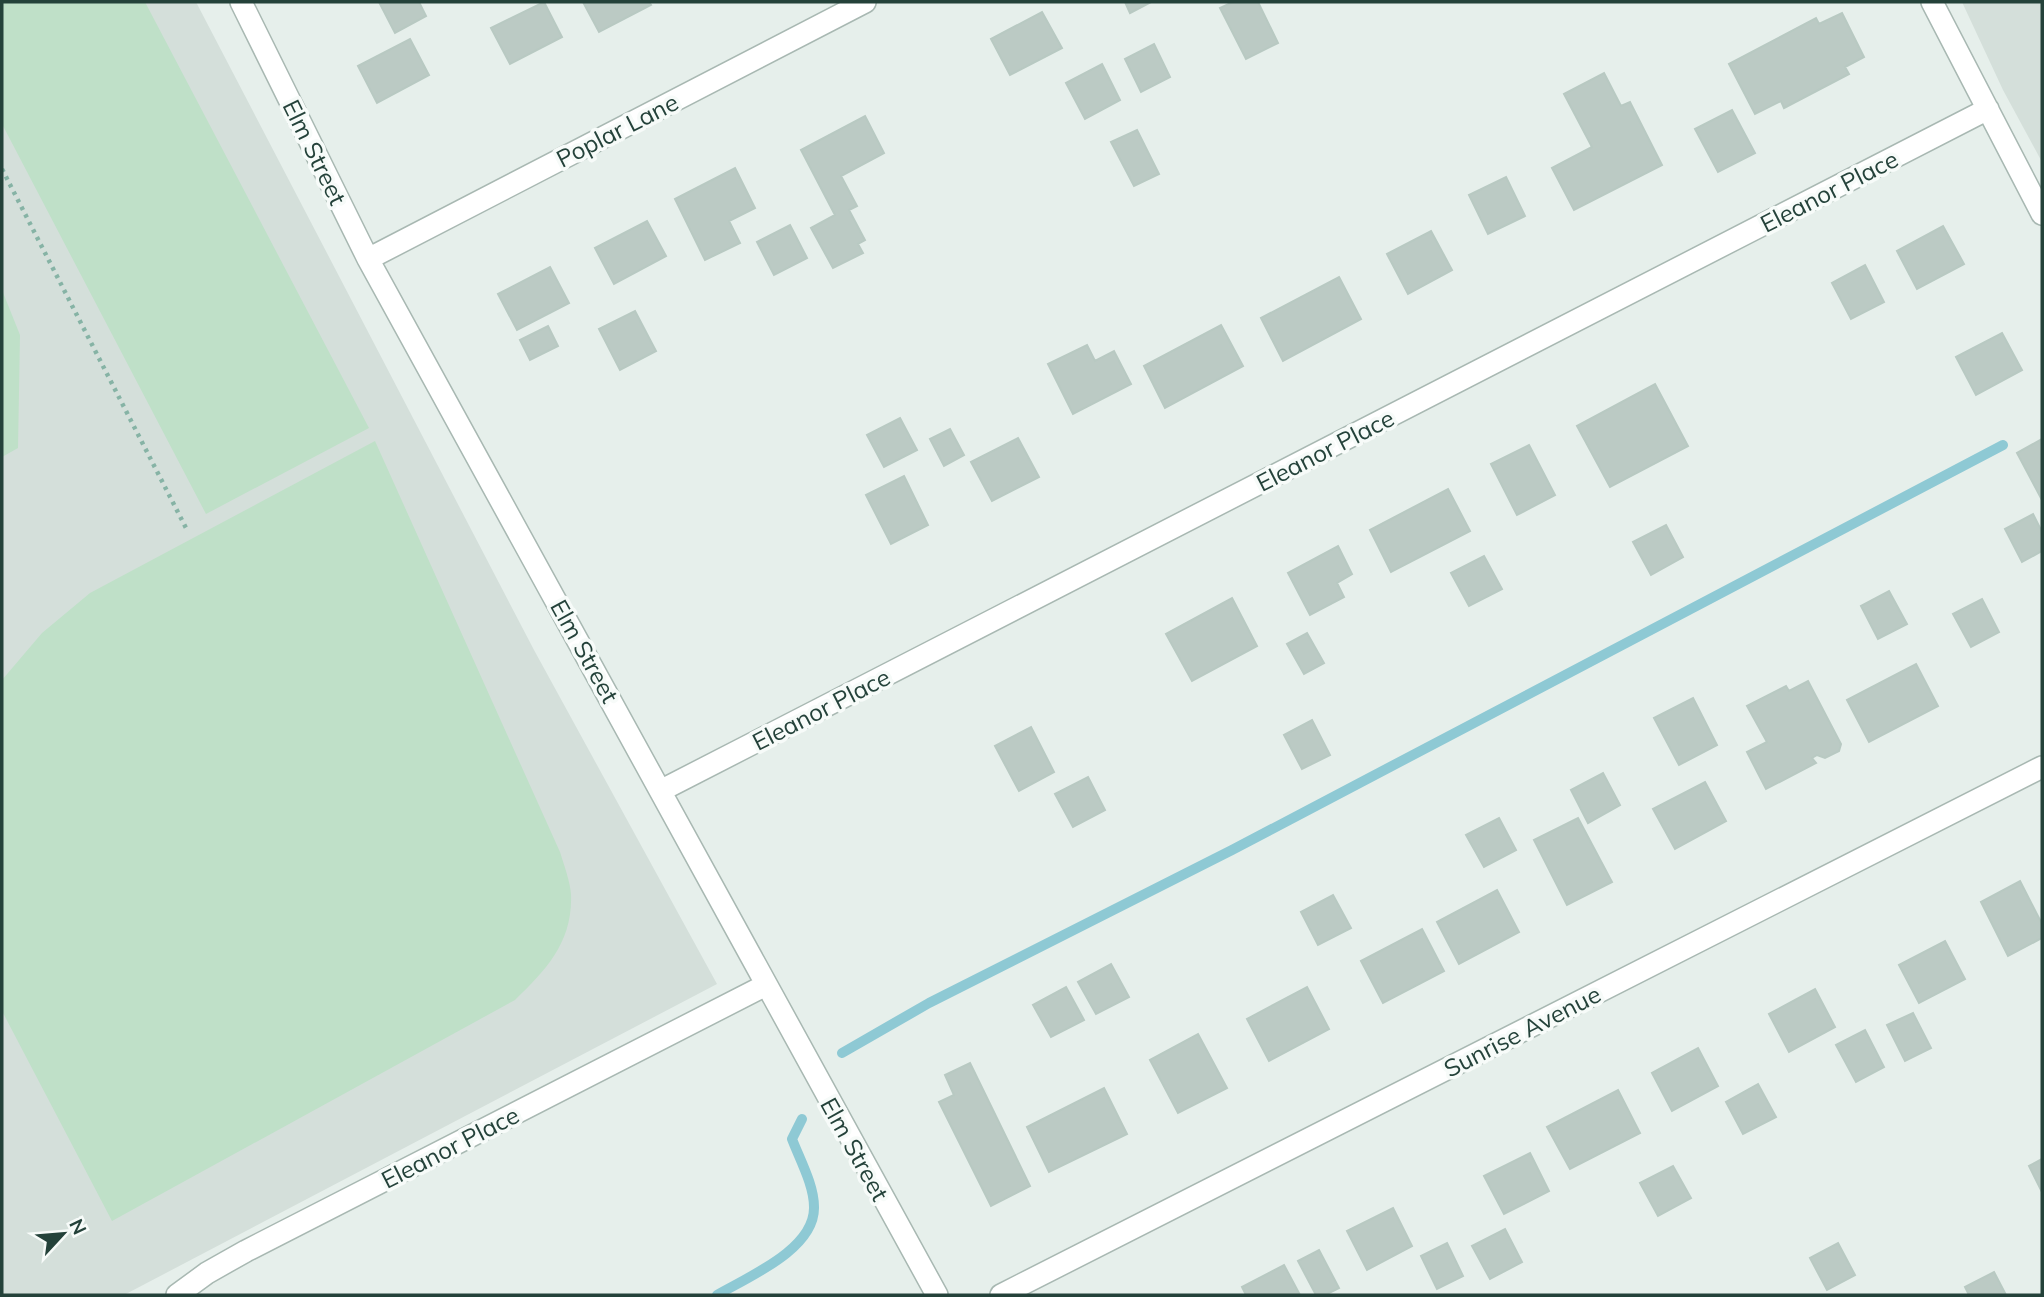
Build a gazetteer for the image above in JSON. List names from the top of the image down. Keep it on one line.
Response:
{"streets":{"street":["Poplar Lane","Elm Street","Eleanor Place","Sunrise Avenue"]},"crossings":[["Poplar Lane","Elm Street"],["Elm Street","Eleanor Place"]],"north":"top right"}
